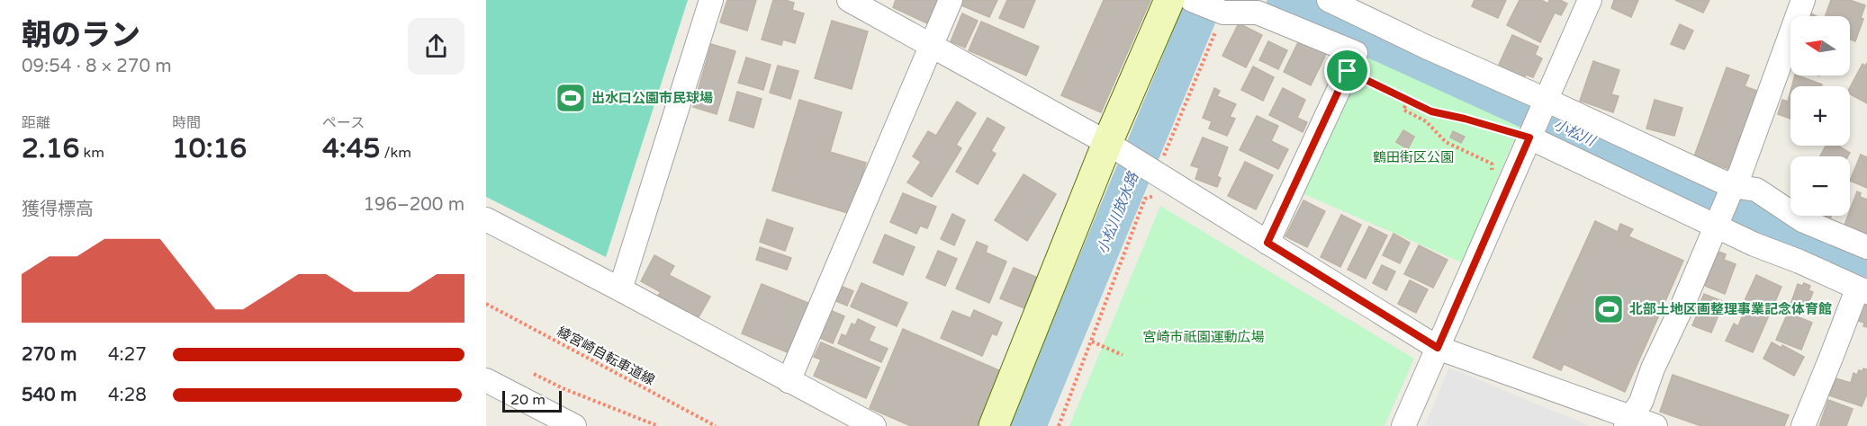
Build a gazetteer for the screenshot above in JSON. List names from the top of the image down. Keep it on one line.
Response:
{"streets":{"path":["綾宮崎自転車道線"]},"water":["小松川","小松川放水路"],"parks":["鶴田街区公園","宮崎市祇園運動広場"],"places":{"sports":["出水口公園市民球場","北部土地区画整理事業記念体育館"]},"scale_bar":"20 m","north":"left","page":{"heading":["朝のラン","09:54 · 8 × 270 m"],"map_buttons":["+","−"],"stats":[["距離","2.16 km"],["時間","10:16"],["ペース","4:45 /km"]],"chart":["獲得標高","196–200 m"],"list":[{"name":"270 m","note":"4:27"},{"name":"540 m","note":"4:28"}],"scale":"20 m"}}
